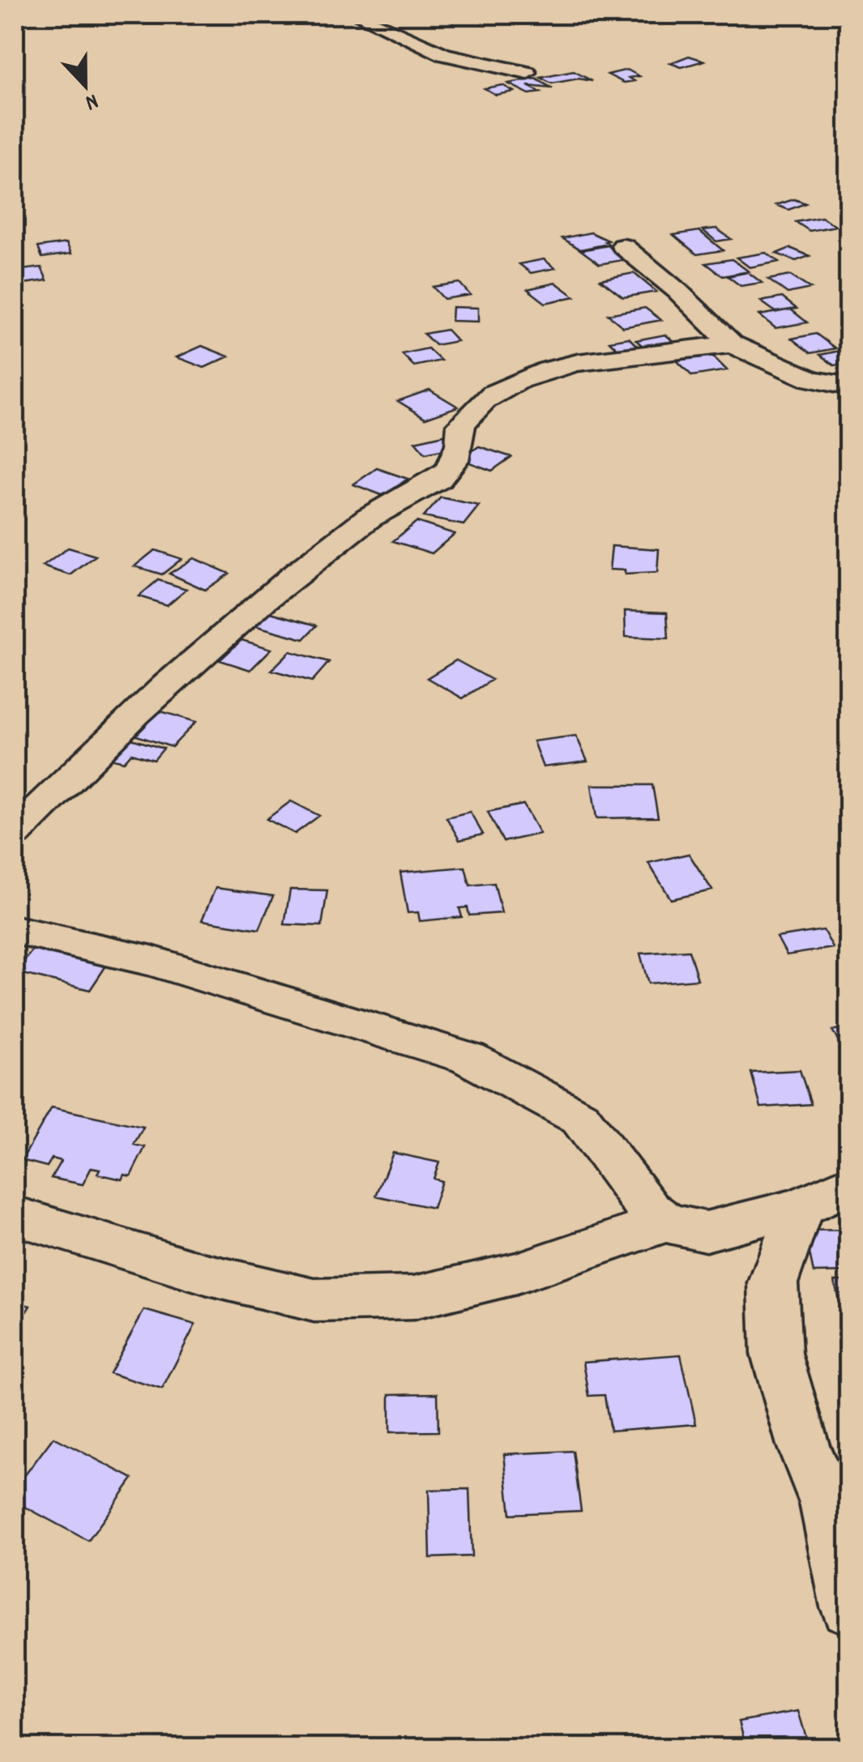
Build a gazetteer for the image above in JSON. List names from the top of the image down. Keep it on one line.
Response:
{"north":"bottom"}
